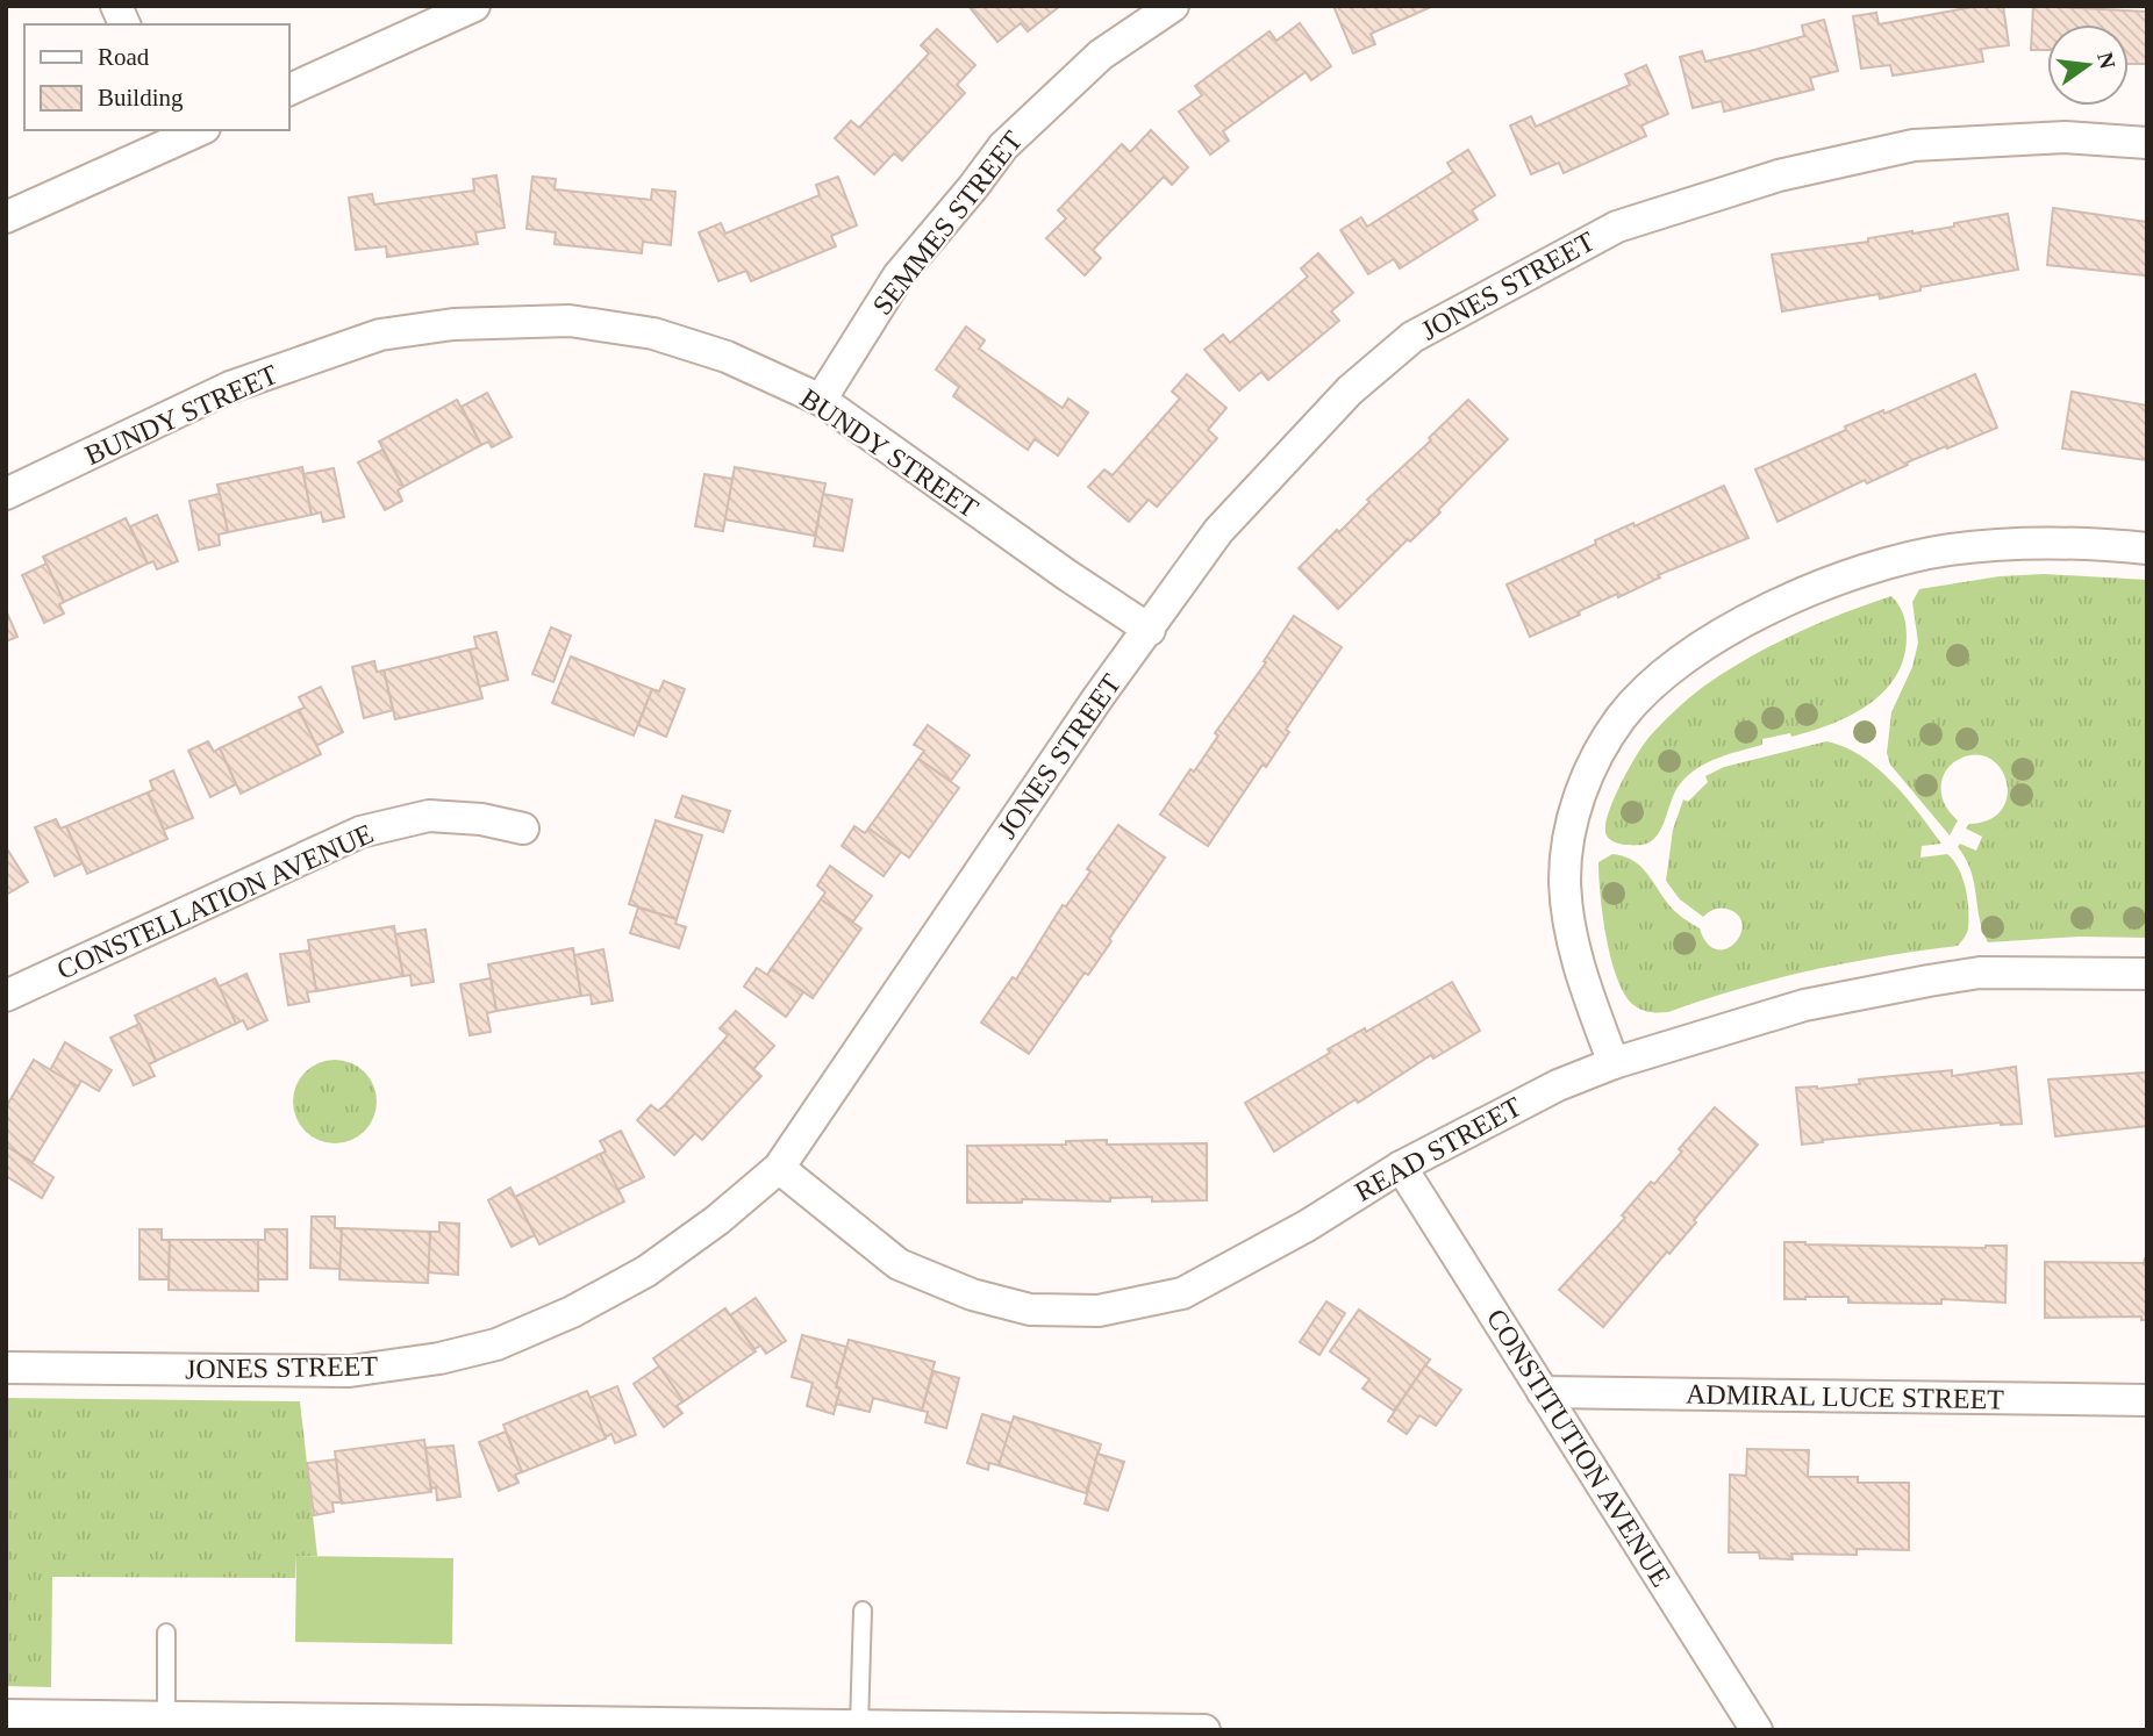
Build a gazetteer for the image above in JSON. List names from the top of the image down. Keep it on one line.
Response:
{"streets":{"street":["SEMMES STREET","JONES STREET","BUNDY STREET","CONSTELLATION AVENUE","READ STREET","ADMIRAL LUCE STREET","CONSTITUTION AVENUE"]},"crossings":[["SEMMES STREET","BUNDY STREET"],["JONES STREET","BUNDY STREET"],["JONES STREET","READ STREET"],["READ STREET","CONSTITUTION AVENUE"],["ADMIRAL LUCE STREET","CONSTITUTION AVENUE"]],"legend":["Road","Building"],"north":"right"}
